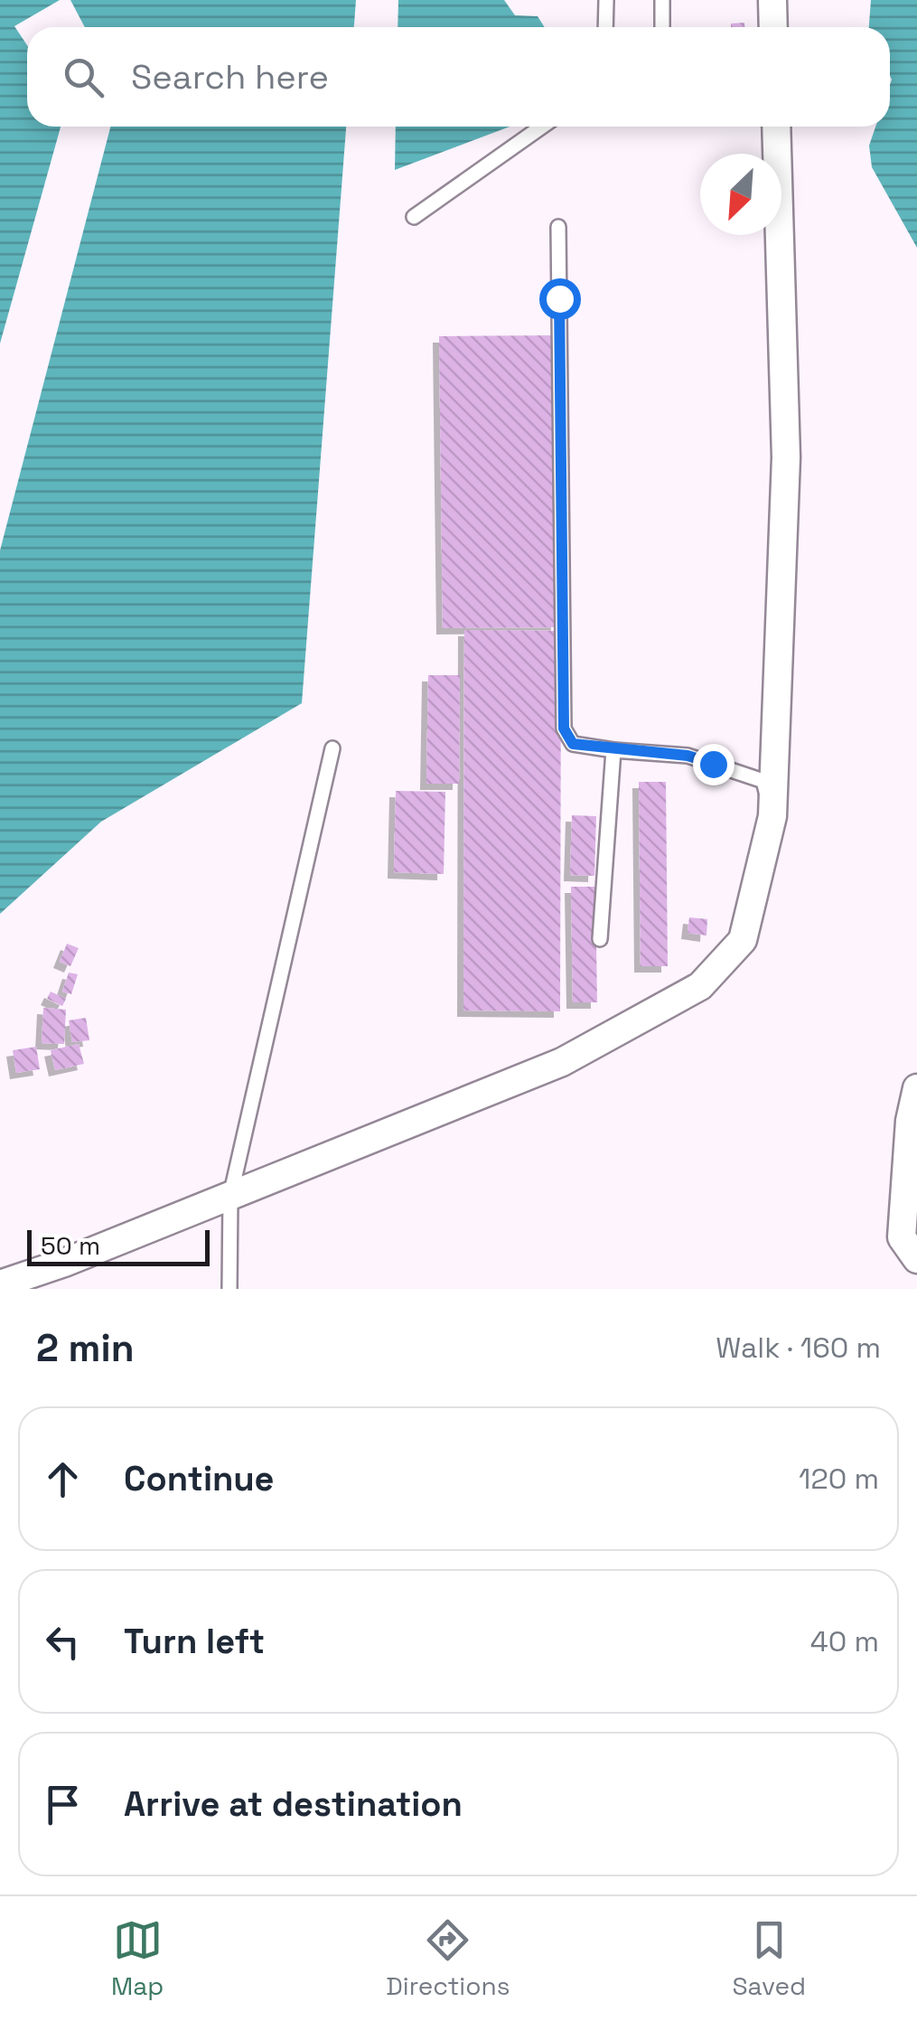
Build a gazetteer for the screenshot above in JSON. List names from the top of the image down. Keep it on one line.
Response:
{"scale_bar":"50 m","north":"bottom left","page":{"search":"Search here","scale":"50 m","heading":["2 min","Walk · 160 m"],"list":[["Continue","120 m"],["Turn left","40 m"],"Arrive at destination"],"nav":["Map","Directions","Saved"]}}
